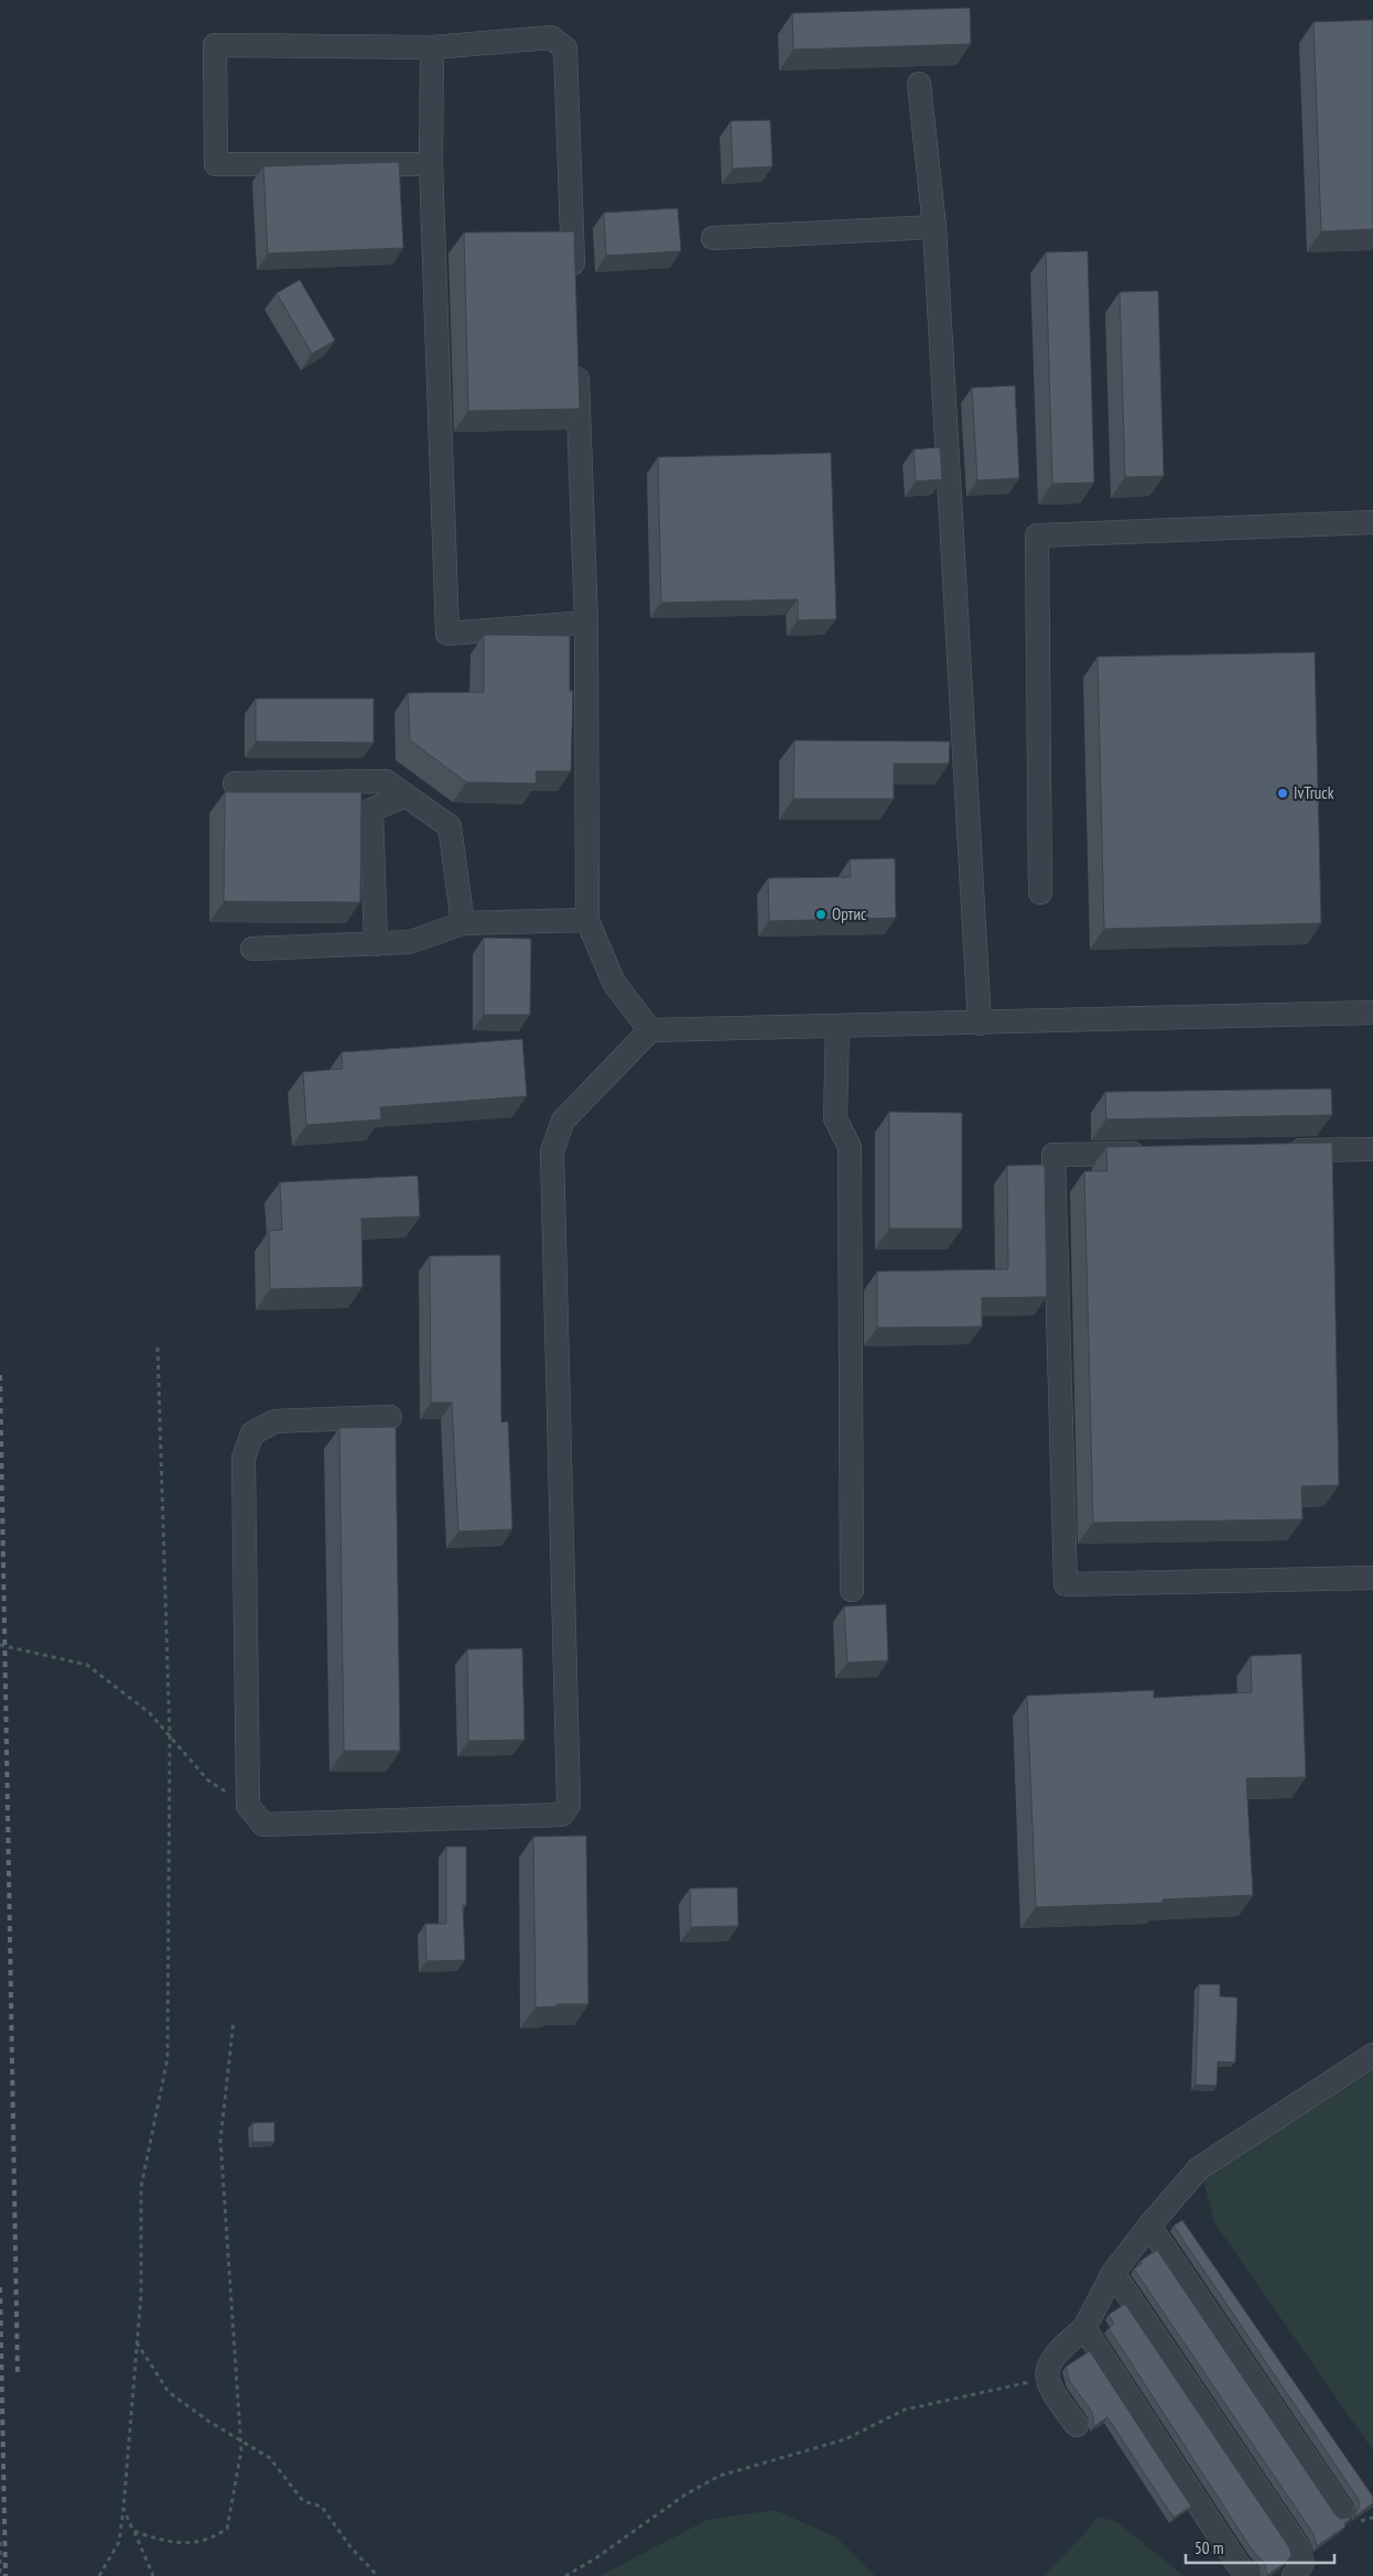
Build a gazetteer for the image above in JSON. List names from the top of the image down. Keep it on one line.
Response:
{"places":["IvTruck","Ортис"],"scale_bar":"50 m"}
